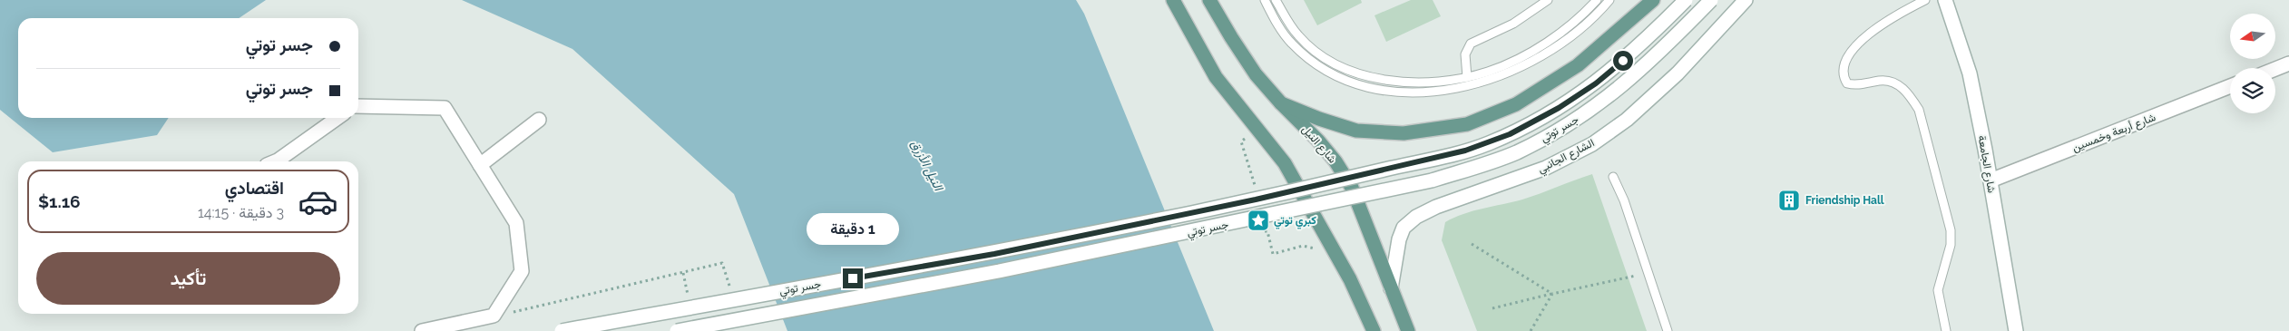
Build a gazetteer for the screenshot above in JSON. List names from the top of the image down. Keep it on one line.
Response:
{"streets":{"main road":["شارع النيل"],"street":["جسر توتي","شارع أربعة وخمسين","الشارع الجانبي","شارع الجامعة"]},"crossings":[["شارع أربعة وخمسين","شارع الجامعة"],["شارع النيل","الشارع الجانبي"]],"water":["النيل الأزرق"],"places":{"building":["Friendship Hall"],"place":["كبري توتي"]},"north":"left","page":{"banner":["جسر توتي","جسر توتي"],"list":[{"name":"اقتصادي","note":"3 دقيقة · 14:15","value":"$1.16"}],"bubble":"1 دقيقة","buttons":"تأكيد"}}
